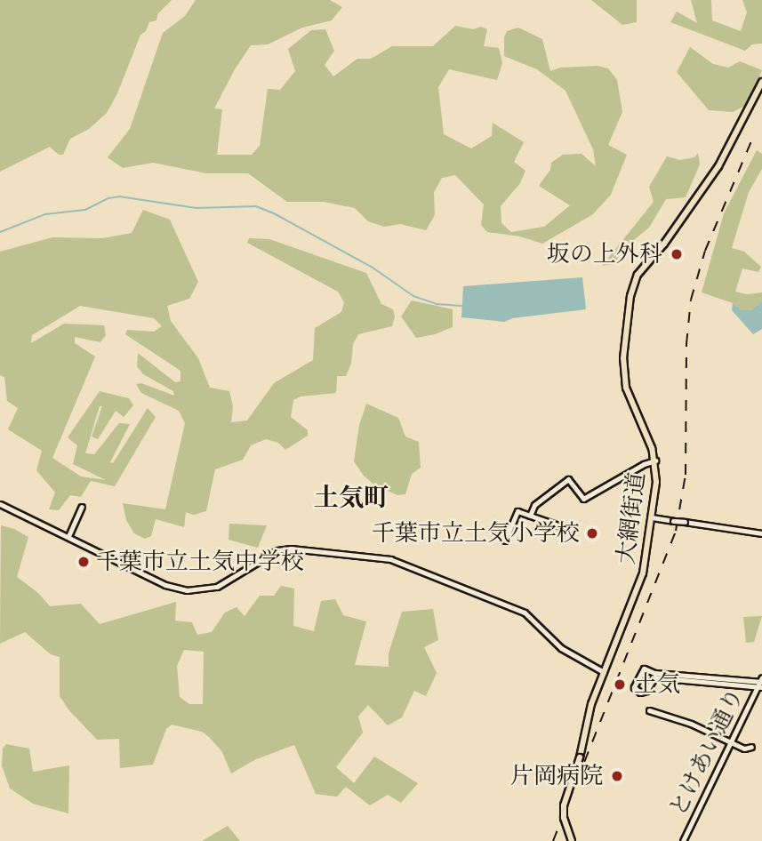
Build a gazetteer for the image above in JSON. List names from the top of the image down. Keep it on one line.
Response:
{"streets":{"main road":["大網街道","とけあい通り"]},"districts":["土気町"],"places":["坂の上外科","千葉市立土気小学校","千葉市立土気中学校","土気","片岡病院"]}
